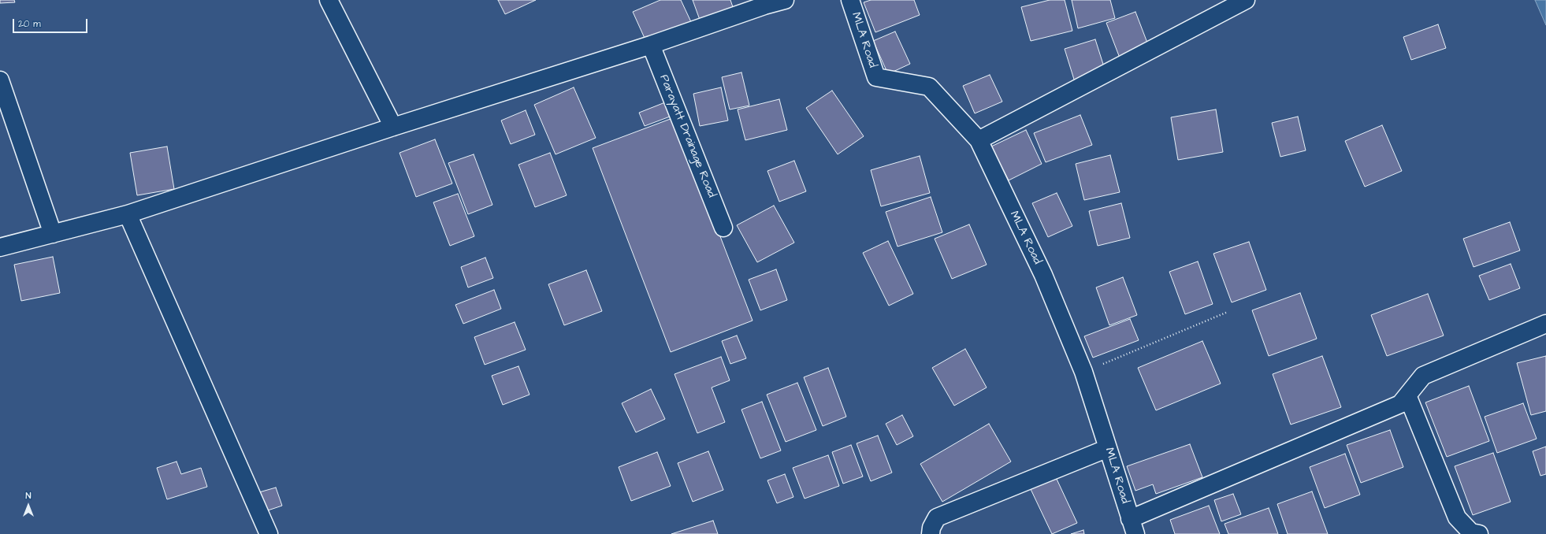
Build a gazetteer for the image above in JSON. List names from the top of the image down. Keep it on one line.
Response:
{"streets":{"street":["MLA Road","Parayatt Drainage Road"]},"scale_bar":"20 m","north":"top"}
